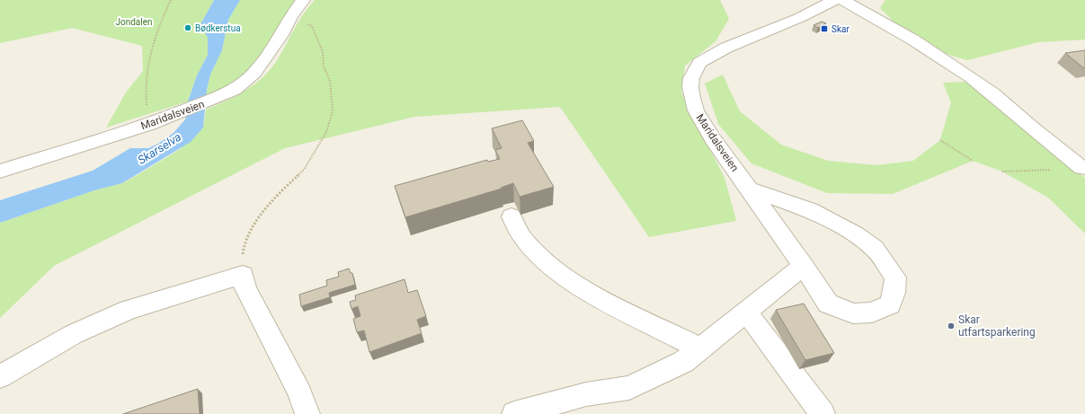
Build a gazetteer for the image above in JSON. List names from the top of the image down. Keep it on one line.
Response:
{"streets":{"street":["Maridalsveien"]},"water":["Skarselva"],"parks":["Jondalen"],"places":{"other":["Bødkerstua","Skar utfartsparkering"],"transit":["Skar"]}}
